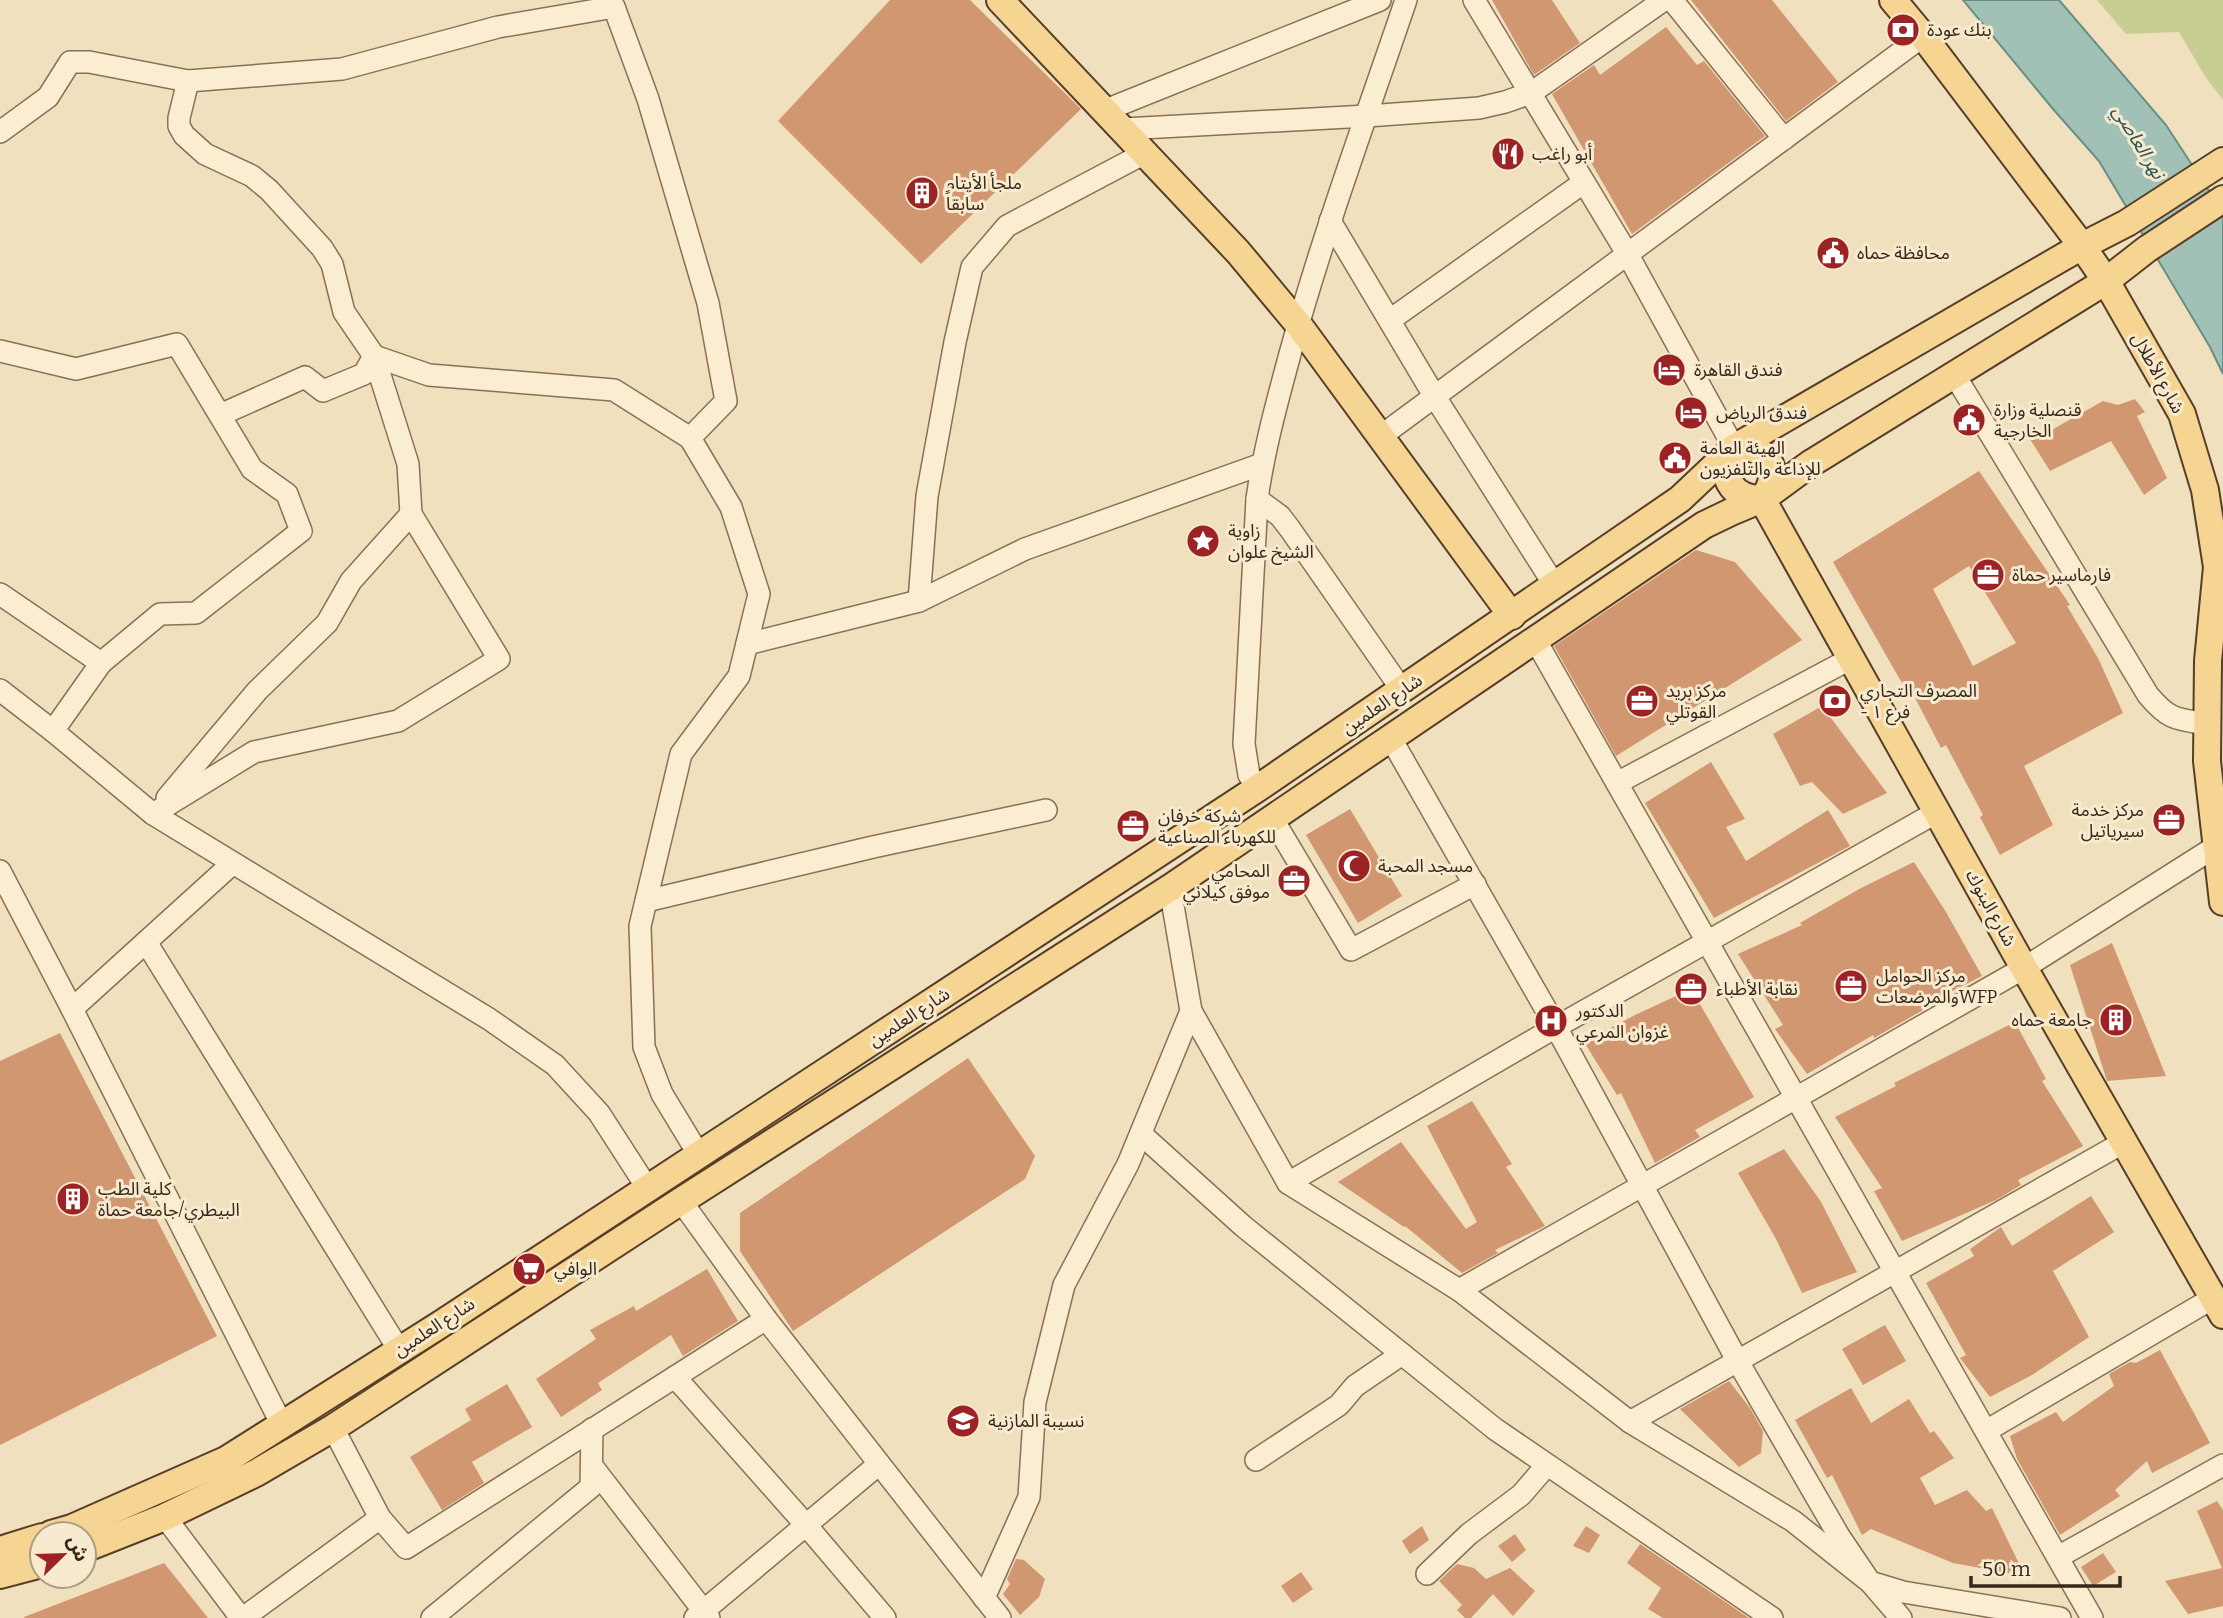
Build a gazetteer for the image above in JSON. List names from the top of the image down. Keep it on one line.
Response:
{"streets":{"main road":["شارع الأطلال","شارع العلمين","شارع البنوك"]},"crossings":[["شارع الأطلال","شارع العلمين"],["شارع العلمين","شارع البنوك"]],"water":["نهر العاصي"],"places":{"bank":["بنك عودة","المصرف التجاري - فرع ١"],"restaurant":["أبو راغب"],"building":["ملجأ الأيتام سابقاً","جامعة حماه","كلية الطب البيطري/جامعة حماة"],"public building":["محافظة حماه","قنصلية وزارة الخارجية","الهيئة العامة للإذاعة والتلفزيون"],"hotel":["فندق القاهرة","فندق الرياض"],"place":["زاوية الشيخ علوان"],"office":["فارماسير حماة","مركز بريد القوتلي","مركز خدمة سيرياتيل","شركة خرفان للكهرباء الصناعية","المحامي موفق كيلاني","مركز الحوامل والمرضعاتWFP","نقابة الأطباء"],"mosque":["مسجد المحبة"],"hospital":["الدكتور غزوان المرعي"],"supermarket":["الوافي"],"school or university":["نسيبة المازنية"]},"scale_bar":"50 m","north":"top right"}
